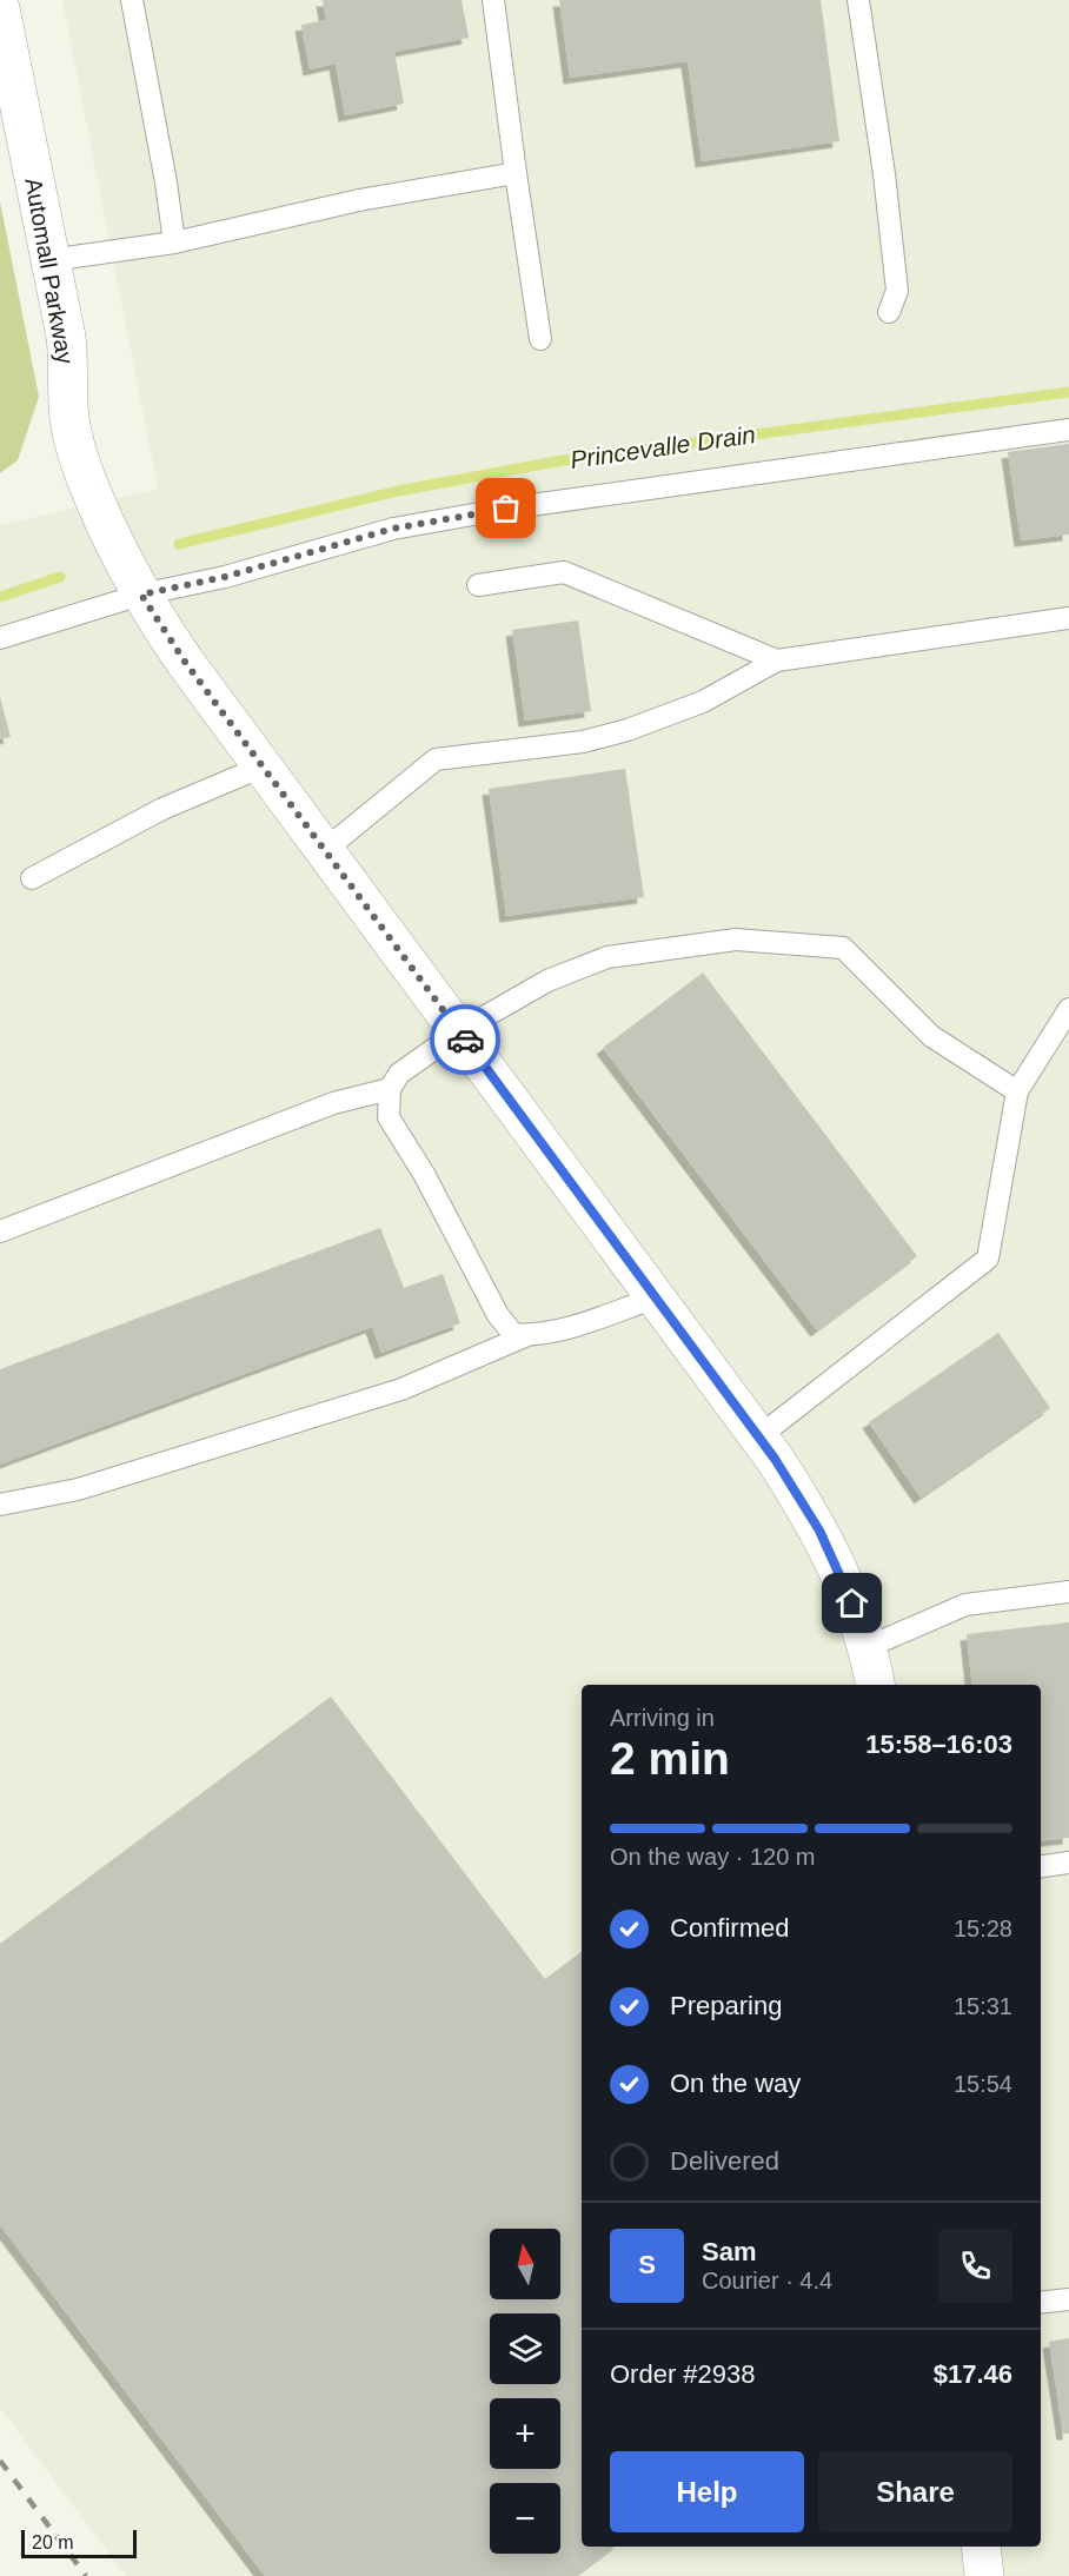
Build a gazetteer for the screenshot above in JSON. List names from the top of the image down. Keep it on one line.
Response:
{"streets":{"street":["Automall Parkway"]},"water":["Princevalle Drain"],"scale_bar":"20 m","north":"top","page":{"heading":["2 min","Arriving in","15:58–16:03"],"panel":["Sam","Courier · 4.4","Order #2938","$17.46"],"bar":"On the way · 120 m","list":[["Confirmed","15:28"],["Preparing","15:31"],["On the way","15:54"],"Delivered"],"map_buttons":["+","−"],"round":"S","buttons":["Help","Share"],"scale":"20 m"}}
